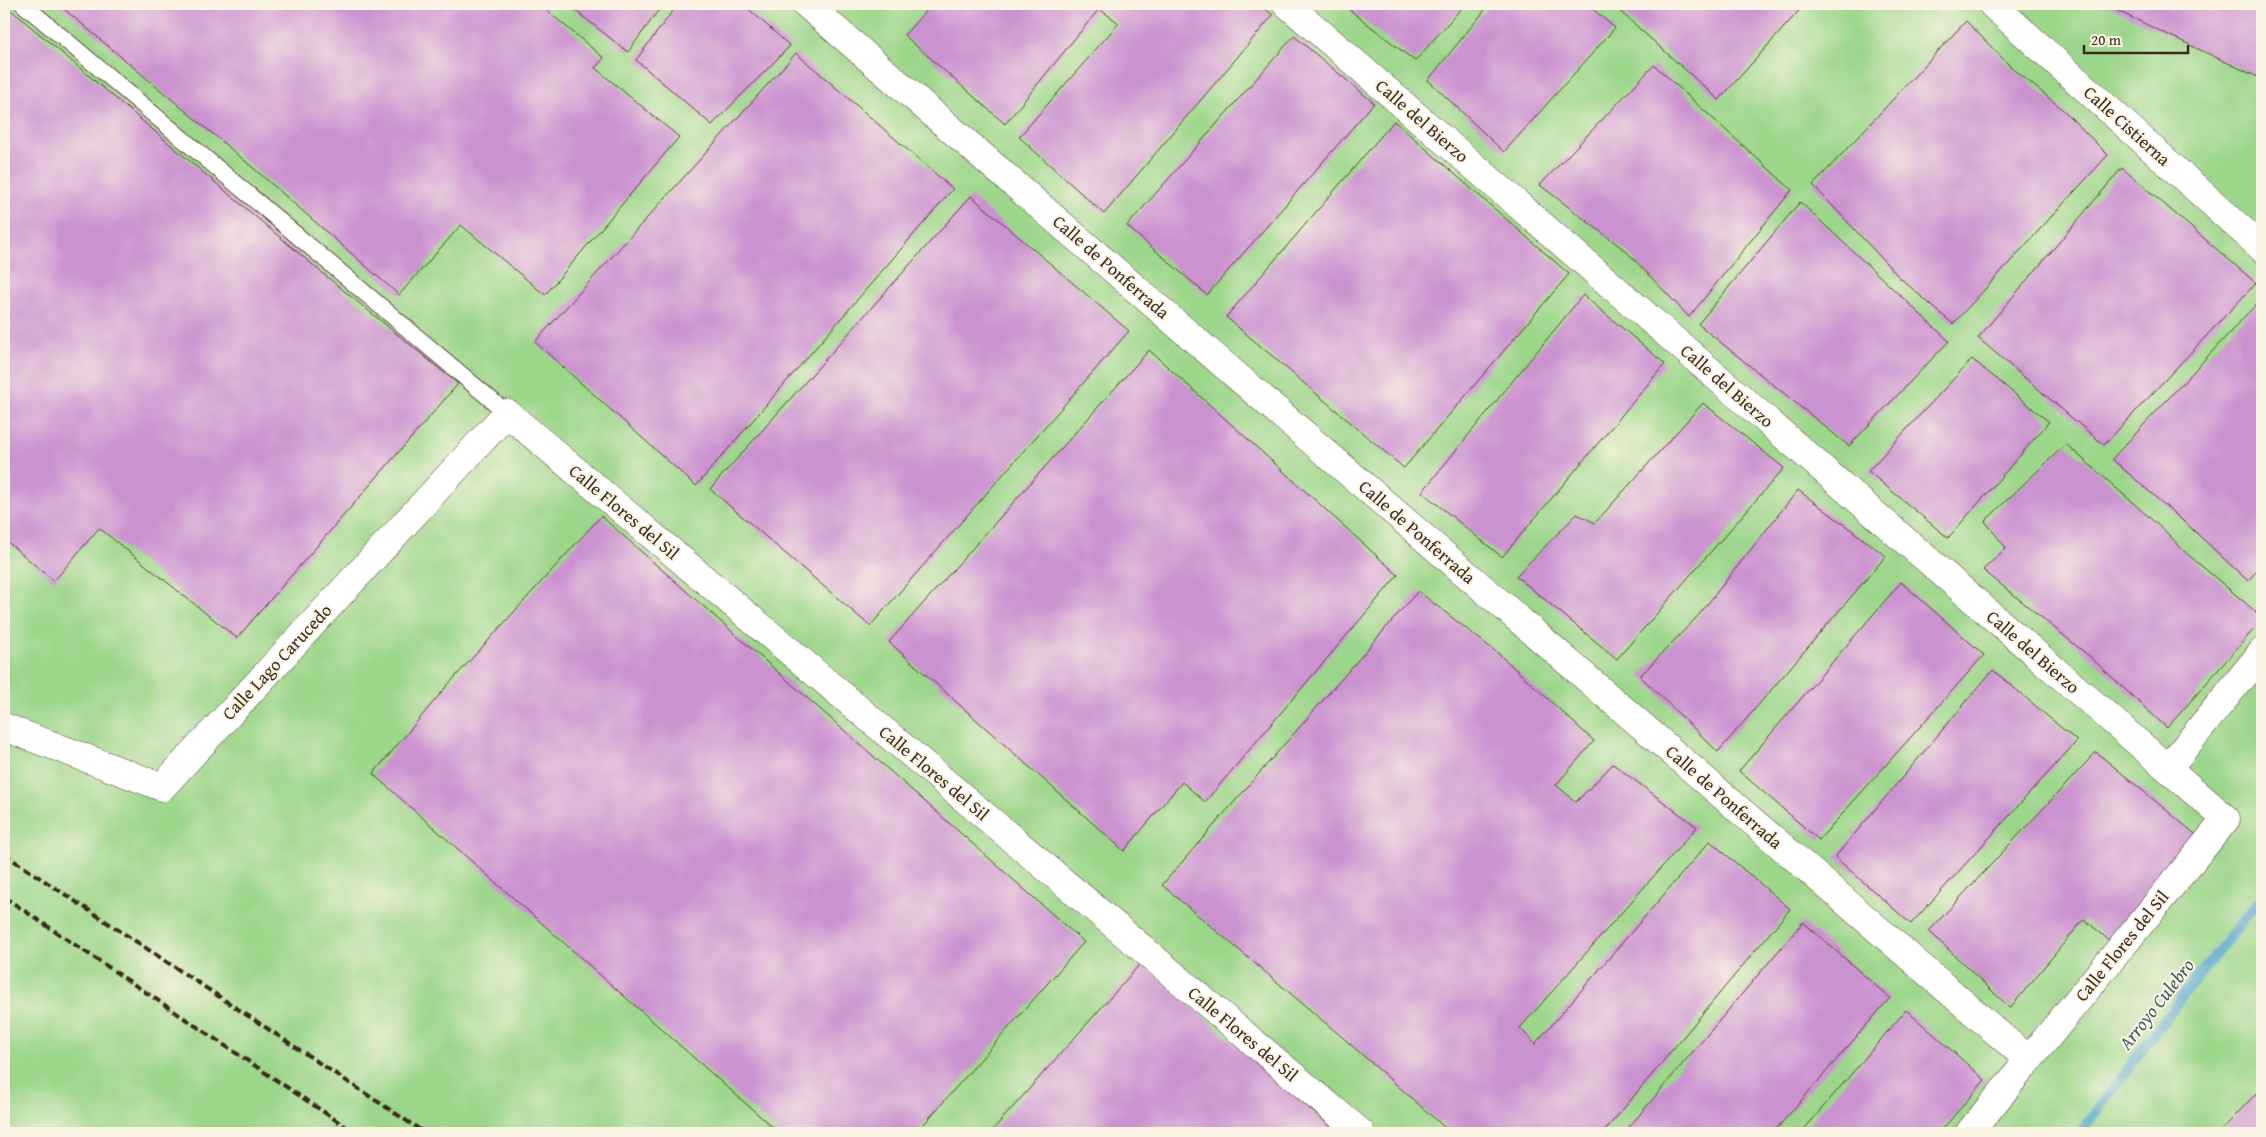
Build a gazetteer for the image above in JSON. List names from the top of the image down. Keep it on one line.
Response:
{"streets":{"street":["Calle del Bierzo","Calle Cistierna","Calle de Ponferrada","Calle Flores del Sil","Calle Lago Carucedo"]},"crossings":[["Calle del Bierzo","Calle Flores del Sil"],["Calle de Ponferrada","Calle Flores del Sil"],["Calle Flores del Sil","Calle Lago Carucedo"]],"water":["Arroyo Culebro"],"scale_bar":"20 m"}
